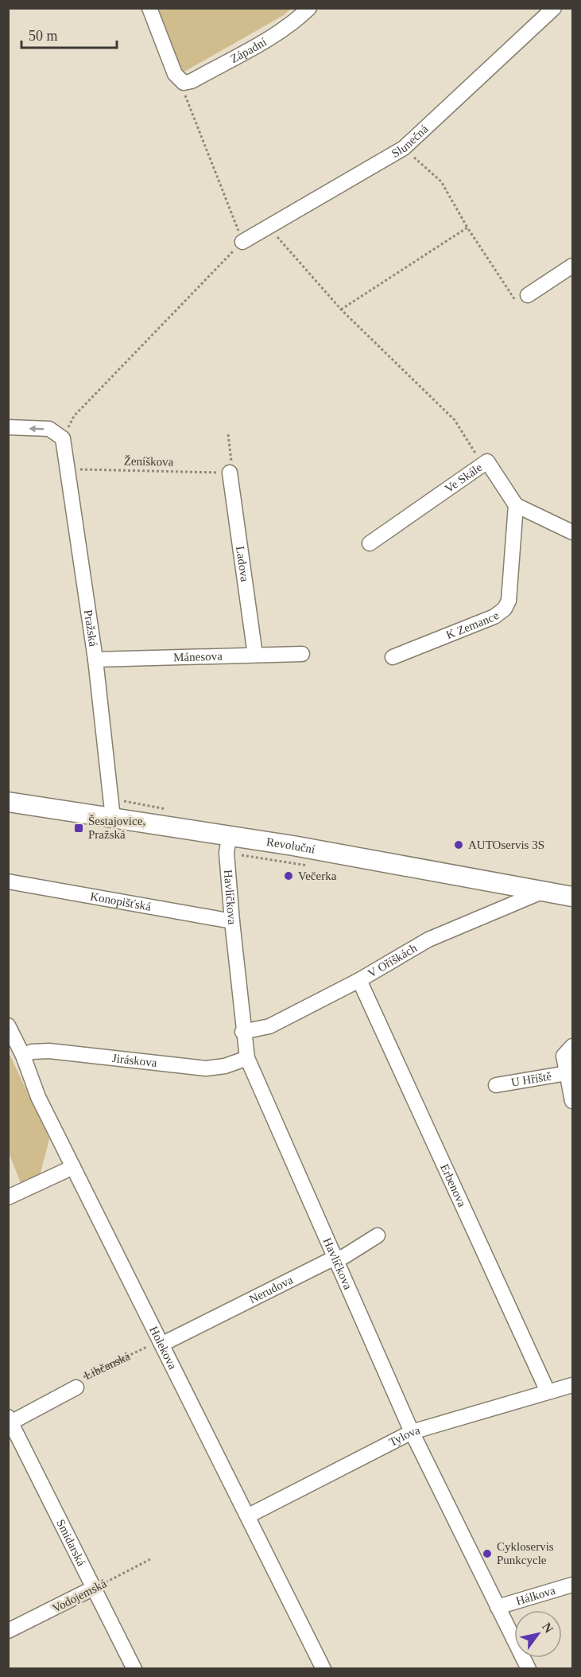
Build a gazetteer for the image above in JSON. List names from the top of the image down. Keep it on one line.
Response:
{"streets":{"street":["Západní","Slunečná","Ve Skále","Ladova","K Zemance","Pražská","Mánesova","Revoluční","Havlíčkova","Konopišťská","V Oříškách","Jiráskova","U Hřiště","Erbenova","Nerudova","Holekova","Libčanská","Tylova","Smidarská","Vodojemská","Hálkova"],"path":["Ženíškova"]},"crossings":[["Ženíškova","Ladova"],["Ženíškova","Pražská"],["Ve Skále","K Zemance"],["Ladova","Mánesova"],["Pražská","Mánesova"],["Pražská","Revoluční"],["Revoluční","Havlíčkova"],["Revoluční","V Oříškách"],["Havlíčkova","Konopišťská"],["Havlíčkova","V Oříškách"],["Havlíčkova","Jiráskova"],["Havlíčkova","Nerudova"],["Havlíčkova","Tylova"],["Havlíčkova","Hálkova"],["V Oříškách","Erbenova"],["Jiráskova","Holekova"],["Erbenova","Tylova"],["Nerudova","Holekova"],["Nerudova","Libčanská"],["Holekova","Libčanská"],["Holekova","Tylova"],["Libčanská","Smidarská"],["Smidarská","Vodojemská"]],"places":{"transit":["Šestajovice, Pražská"],"other":["AUTOservis 3S","Večerka","Cykloservis Punkcycle"]},"scale_bar":"50 m","north":"top right"}
